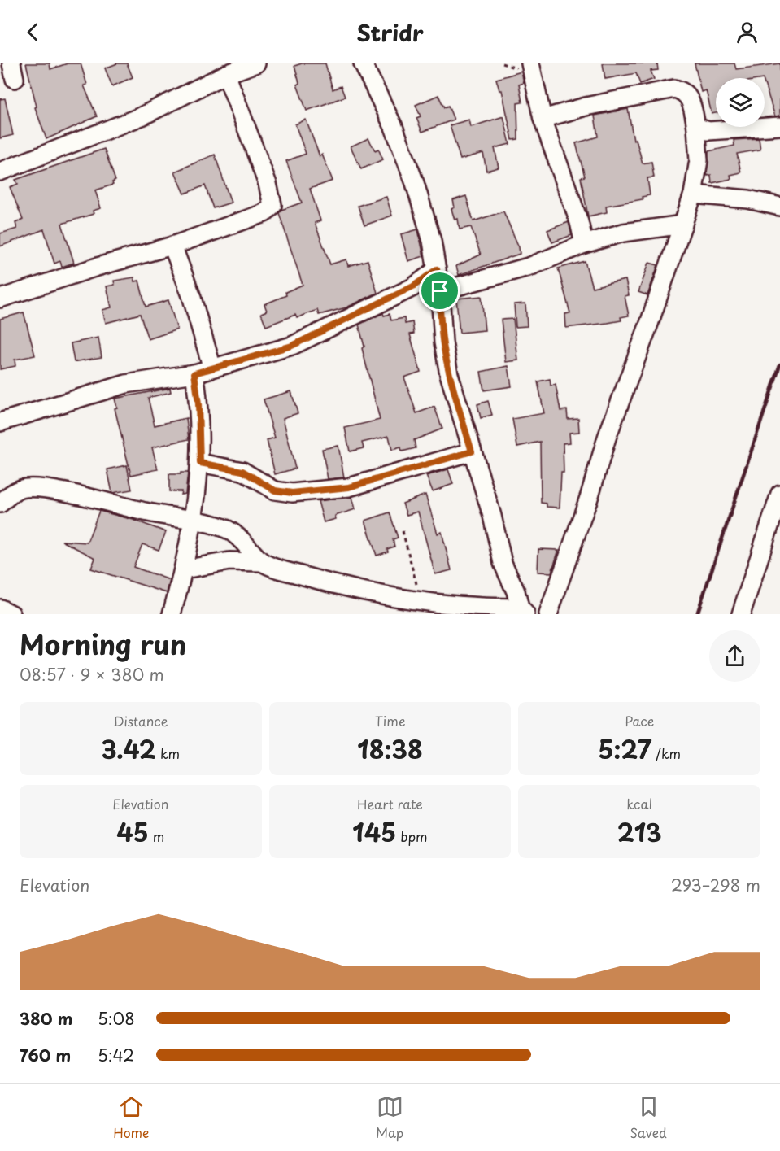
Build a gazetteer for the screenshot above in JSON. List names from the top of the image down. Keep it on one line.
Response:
{"page":{"header":"Stridr","heading":["Morning run","08:57 · 9 × 380 m"],"stats":[["Distance","3.42 km"],["Time","18:38"],["Pace","5:27 /km"],["Elevation","45 m"],["Heart rate","145 bpm"],["kcal","213"]],"chart":["Elevation","293–298 m"],"list":[{"name":"380 m","note":"5:08"},{"name":"760 m","note":"5:42"}],"tabs":["Home","Map","Saved"]}}
